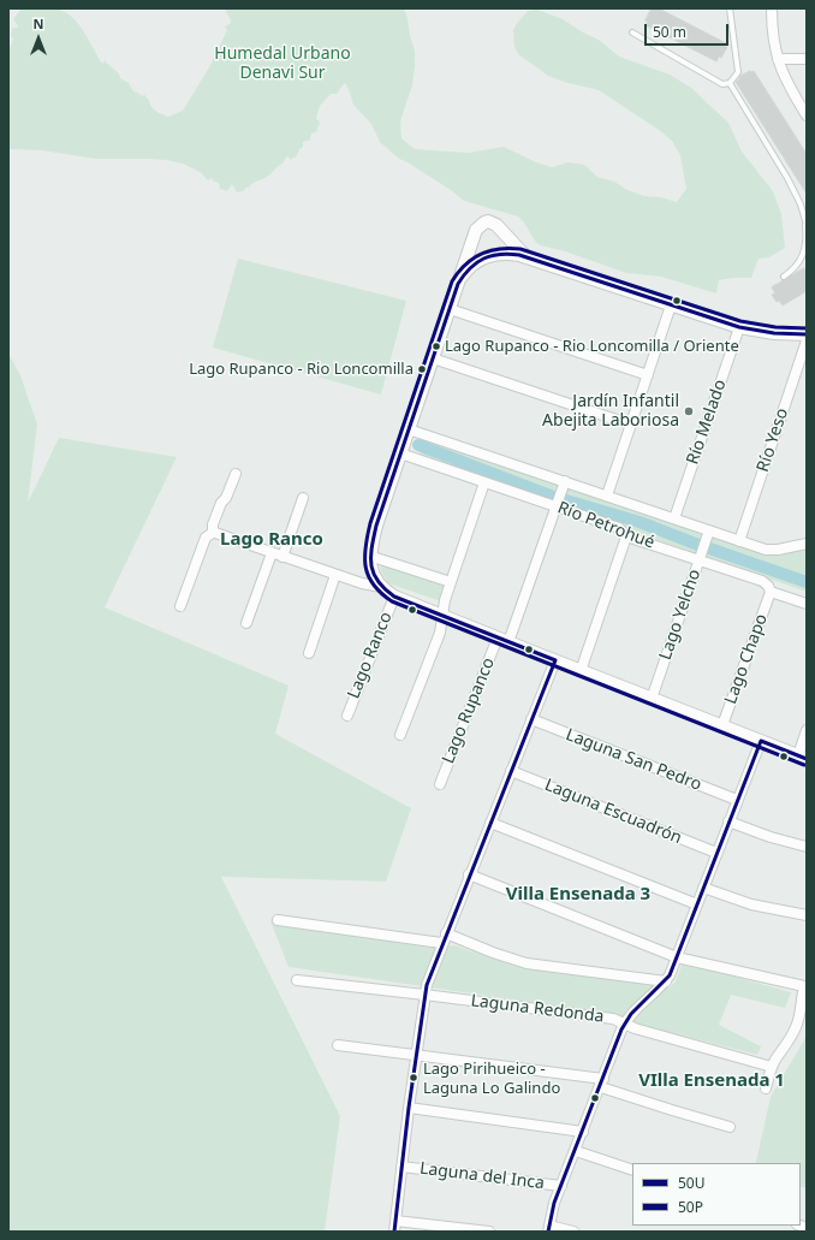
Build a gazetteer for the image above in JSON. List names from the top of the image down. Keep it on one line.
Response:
{"streets":{"street":["Río Melado","Río Yeso","Río Petrohué","Lago Yelcho","Lago Ranco","Lago Chapo","Lago Rupanco","Laguna San Pedro","Laguna Escuadrón","Laguna Redonda","Laguna del Inca"]},"crossings":[["Río Melado","Río Petrohué"],["Río Yeso","Río Petrohué"],["Río Petrohué","Lago Yelcho"],["Río Petrohué","Lago Ranco"],["Río Petrohué","Lago Chapo"],["Río Petrohué","Lago Rupanco"]],"districts":["Lago Ranco","Villa Ensenada 3","VIlla Ensenada 1"],"parks":["Humedal Urbano Denavi Sur"],"places":["Lago Rupanco - Rio Loncomilla / Oriente","Lago Rupanco - Rio Loncomilla","Jardín Infantil Abejita Laboriosa","Lago Pirihueico - Laguna Lo Galindo"],"lines":["transit line 50P","transit line 50U"],"legend":["50U","50P"],"scale_bar":"50 m","north":"top"}
